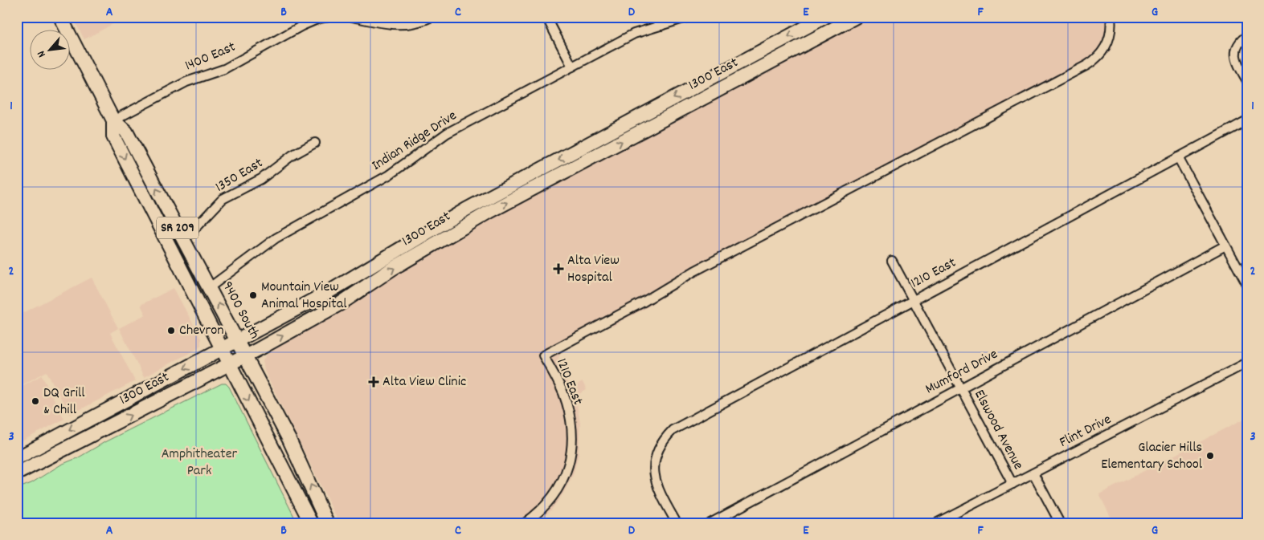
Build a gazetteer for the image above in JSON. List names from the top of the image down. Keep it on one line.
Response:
{"streets":{"main road":["1300 East","SR 209","9400 South"],"street":["1400 East","Indian Ridge Drive","1350 East","1210 East","Mumford Drive","Elswood Avenue","Flint Drive"]},"crossings":[["1400 East","9400 South"],["1300 East","9400 South"],["Indian Ridge Drive","9400 South"],["1350 East","9400 South"],["1210 East","Elswood Avenue"],["Mumford Drive","Elswood Avenue"],["Elswood Avenue","Flint Drive"]],"parks":["Amphitheater Park"],"places":{"health":["Alta View Hospital","Alta View Clinic"],"other":["Mountain View Animal Hospital","Chevron","DQ Grill & Chill","Glacier Hills Elementary School"]},"north":"bottom left","grid":{"columns":["A","B","C","D","E","F","G"],"rows":["1","2","3"]}}
